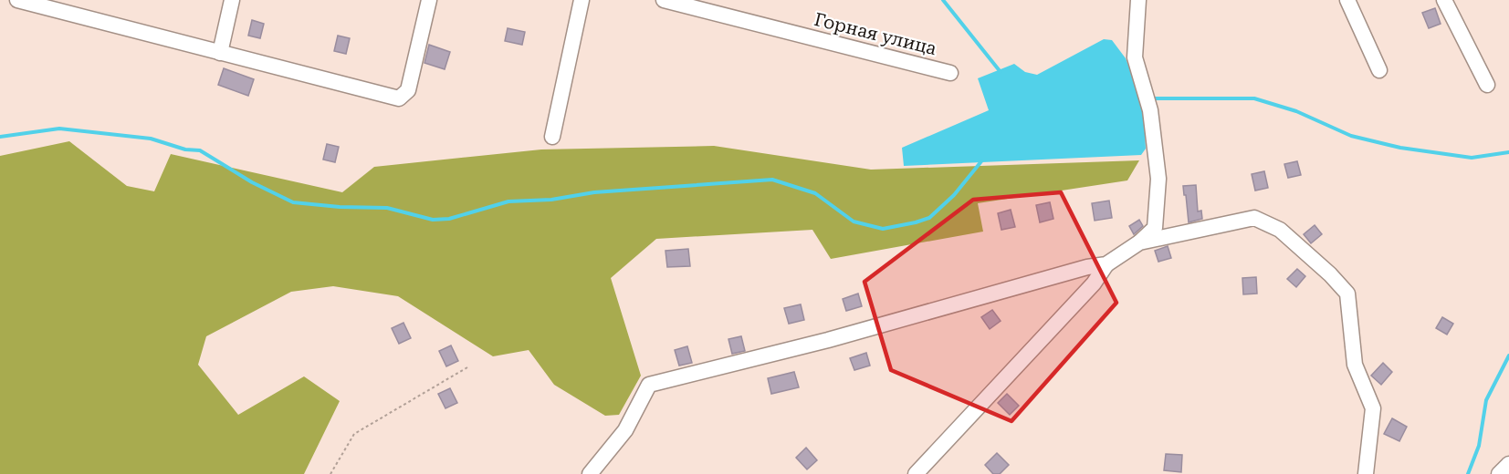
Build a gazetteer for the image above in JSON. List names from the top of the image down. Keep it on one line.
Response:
{"streets":{"street":["Горная улица"]}}
